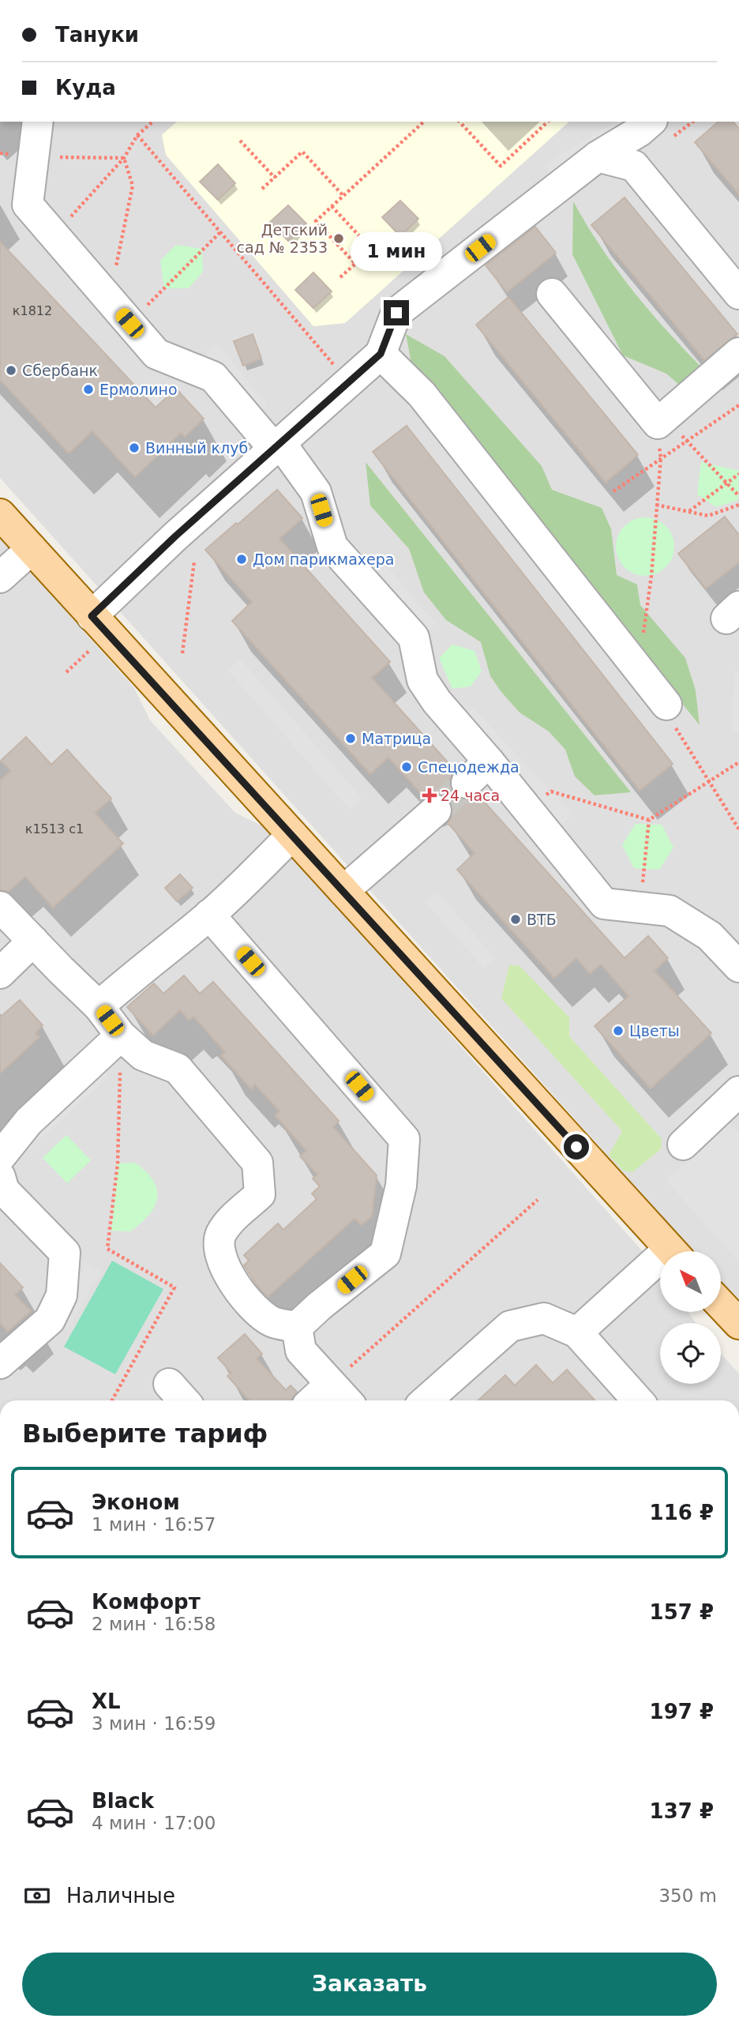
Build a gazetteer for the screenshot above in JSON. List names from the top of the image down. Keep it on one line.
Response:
{"places":{"other":["Детский сад № 2353","Сбербанк","Ермолино","Винный клуб","Дом парикмахера","Матрица","Спецодежда","ВТБ","Цветы"],"health":["24 часа"]},"house_numbers":["к1812","к1513 с1"],"north":"top left","page":{"banner":["Тануки","Куда"],"bubble":"1 мин","heading":"Выберите тариф","list":[{"name":"Эконом","note":"1 мин · 16:57","value":"116 ₽"},{"name":"Комфорт","note":"2 мин · 16:58","value":"157 ₽"},{"name":"XL","note":"3 мин · 16:59","value":"197 ₽"},{"name":"Black","note":"4 мин · 17:00","value":"137 ₽"}],"pay":["Наличные","350 m"],"buttons":"Заказать"}}
